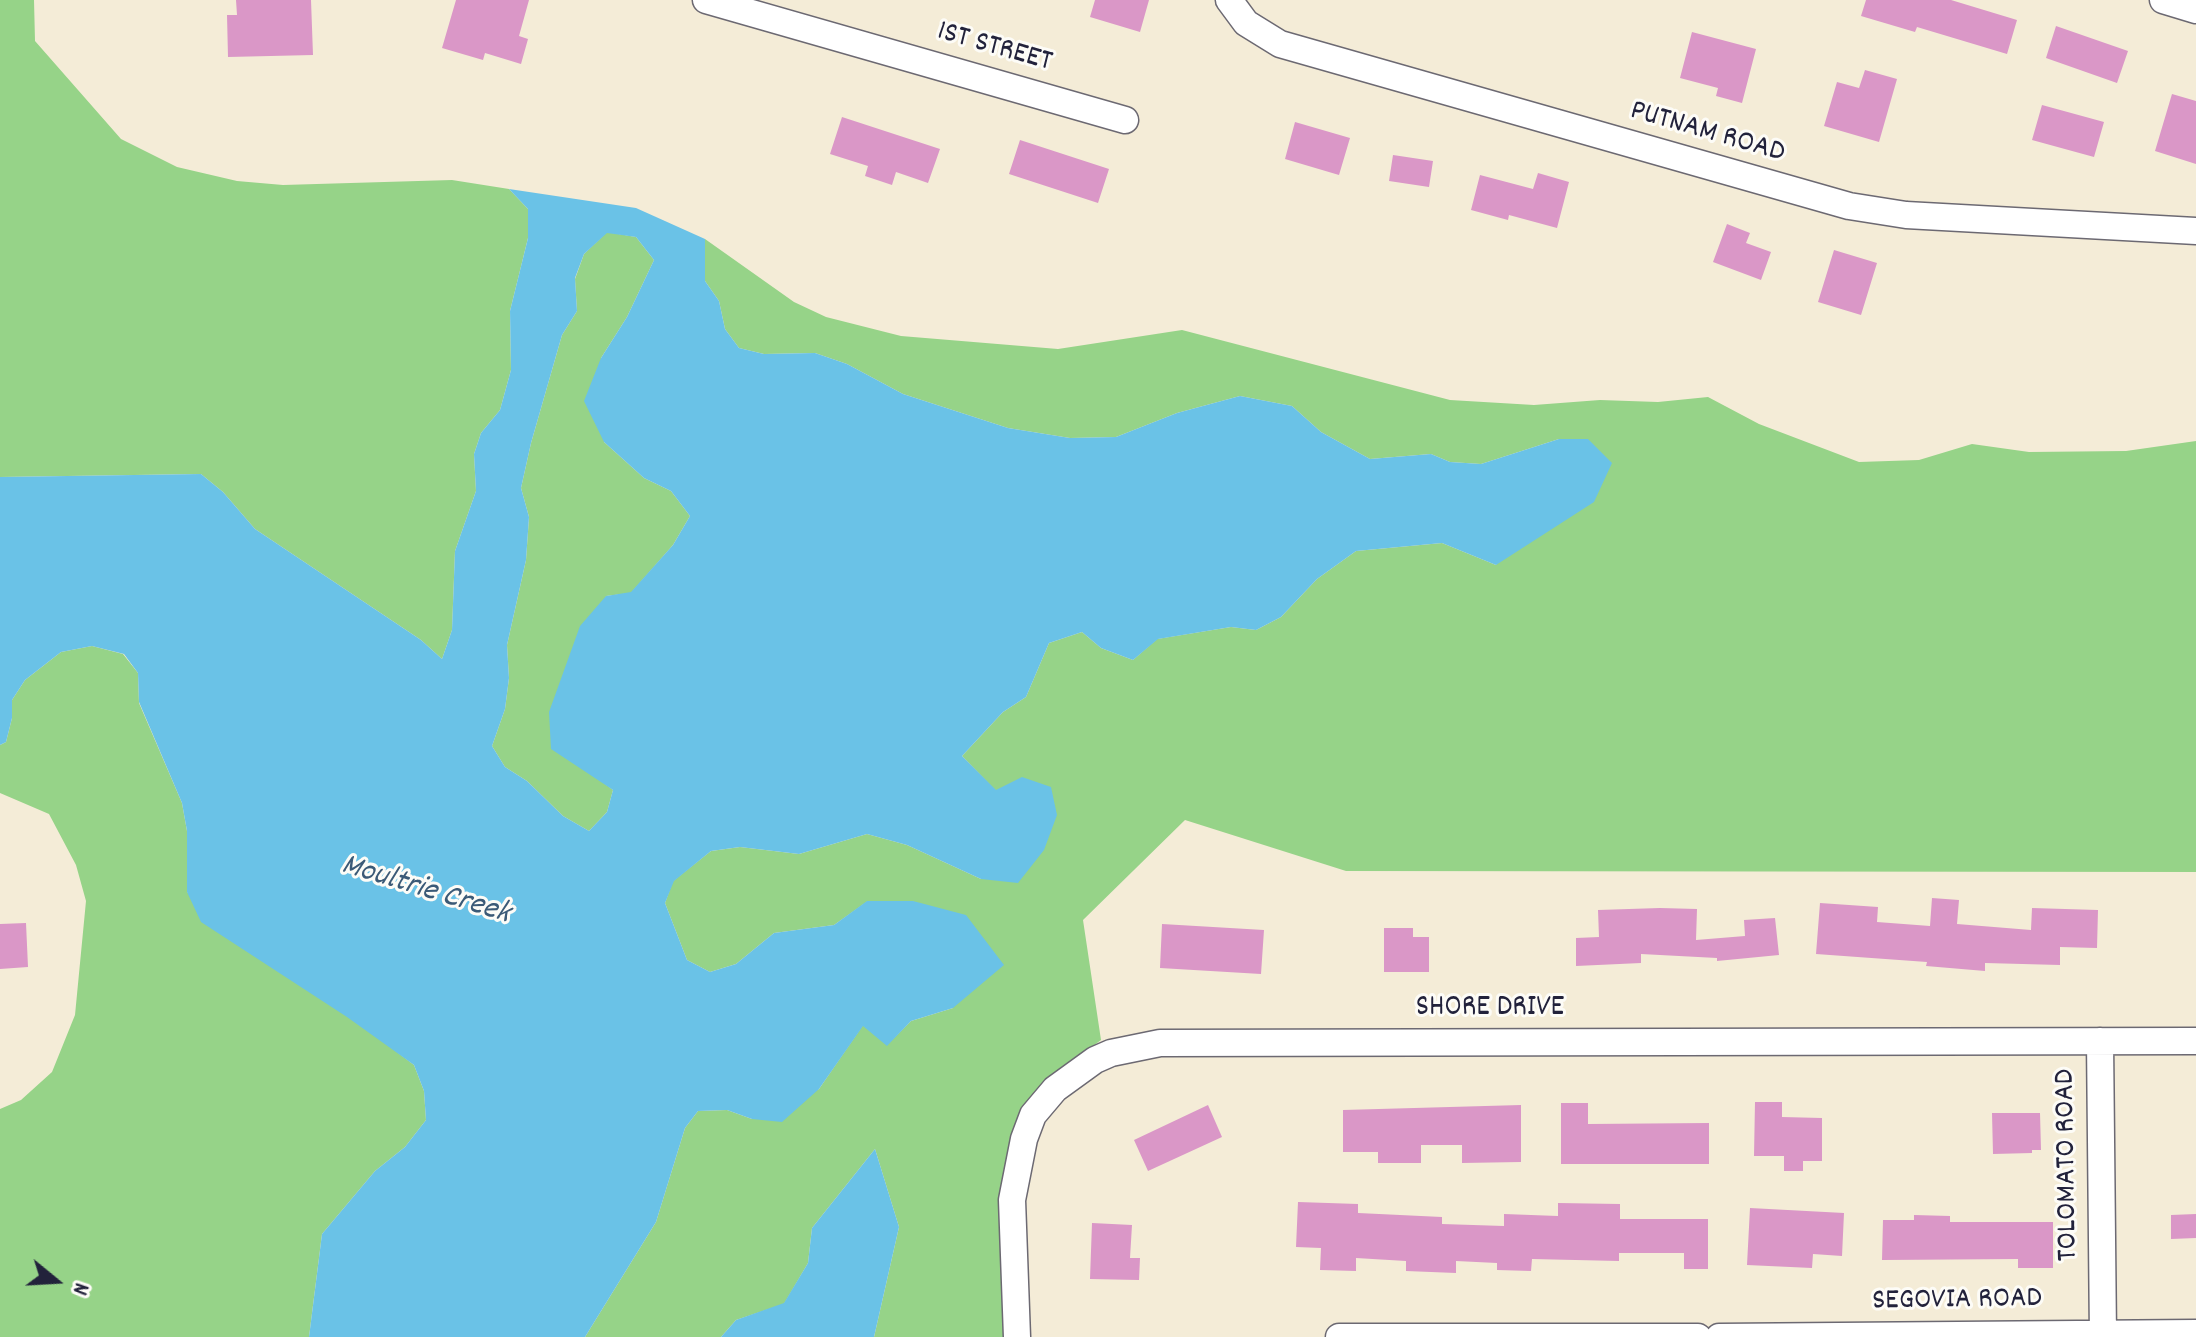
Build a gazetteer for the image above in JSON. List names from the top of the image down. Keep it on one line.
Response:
{"streets":{"street":["1ST STREET","PUTNAM ROAD","SHORE DRIVE","TOLOMATO ROAD","SEGOVIA ROAD"]},"crossings":[["SHORE DRIVE","TOLOMATO ROAD"],["TOLOMATO ROAD","SEGOVIA ROAD"]],"water":["Moultrie Creek"],"north":"right"}
